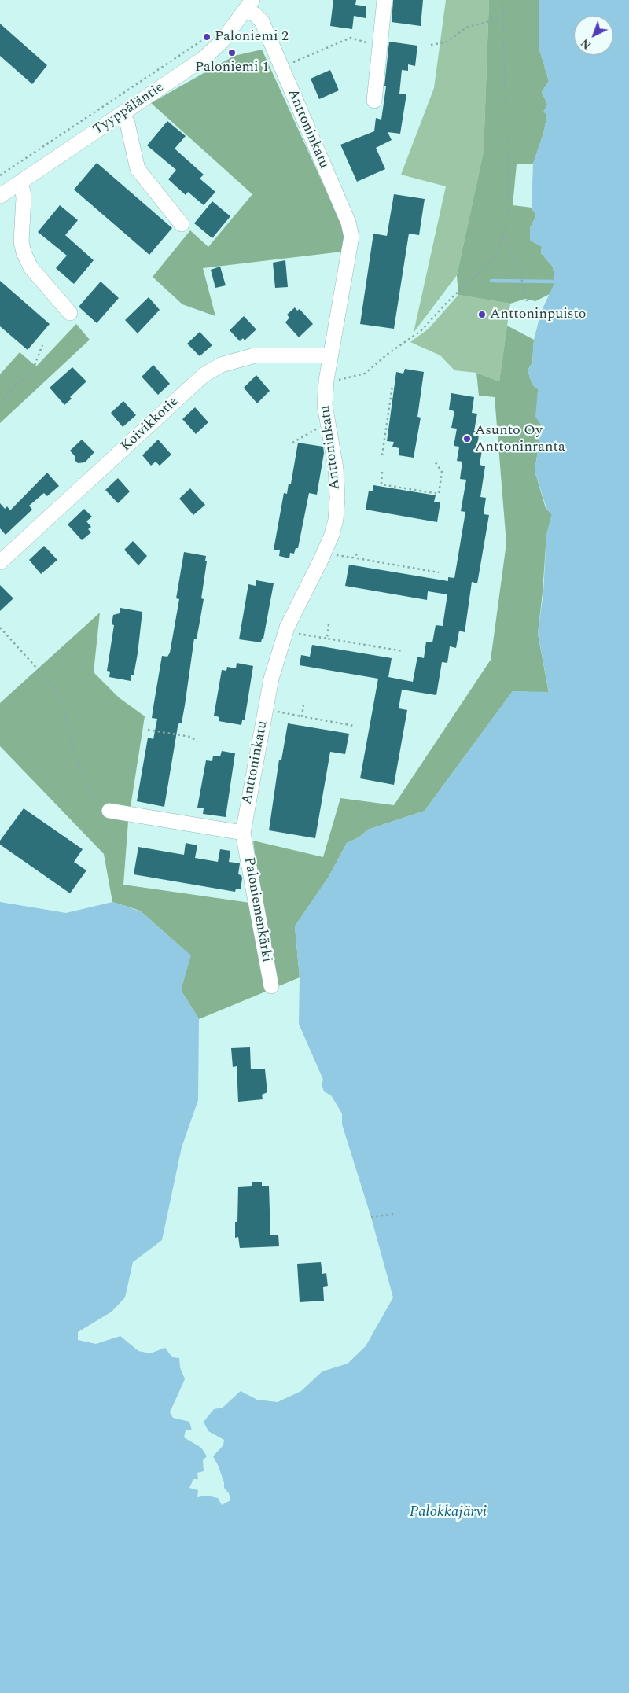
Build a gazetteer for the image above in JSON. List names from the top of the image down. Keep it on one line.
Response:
{"streets":{"street":["Tyyppäläntie","Anttoninkatu","Koivikkotie","Paloniemenkärki"]},"crossings":[["Tyyppäläntie","Anttoninkatu"],["Anttoninkatu","Koivikkotie"],["Anttoninkatu","Paloniemenkärki"]],"water":["Palokkajärvi"],"places":["Paloniemi 2","Paloniemi 1","Anttoninpuisto","Asunto Oy Anttoninranta"],"north":"bottom left"}
